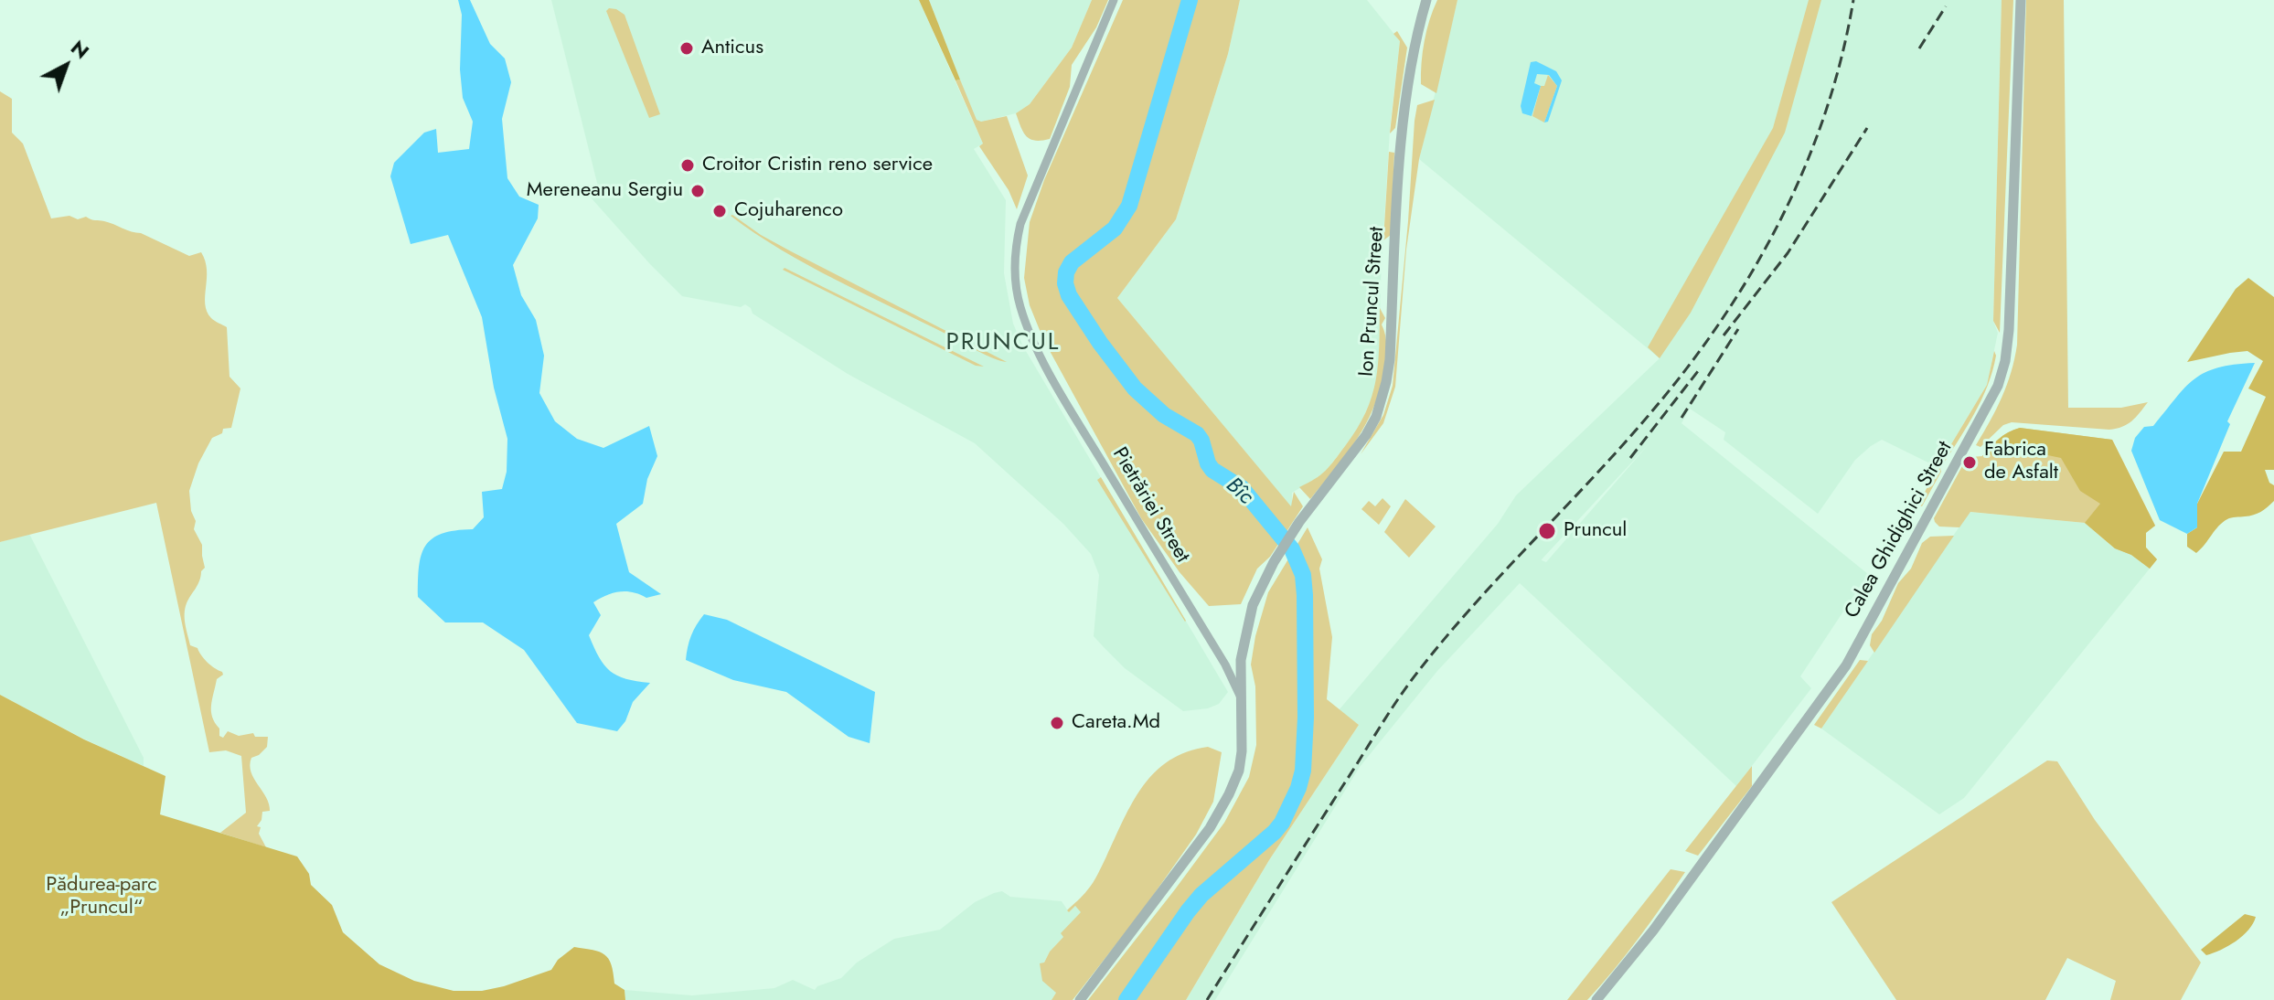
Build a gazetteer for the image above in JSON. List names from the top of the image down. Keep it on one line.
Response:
{"streets":{"street":["Ion Pruncul Street","Pietrăriei Street","Calea Ghidighici Street"]},"crossings":[["Ion Pruncul Street","Pietrăriei Street"]],"districts":["PRUNCUL"],"water":["Bîc"],"parks":["Pădurea-parc „Pruncul“"],"places":["Anticus","Croitor Cristin reno service","Mereneanu Sergiu","Cojuharenco","Fabrica de Asfalt","Pruncul","Careta.Md"],"north":"top right"}
